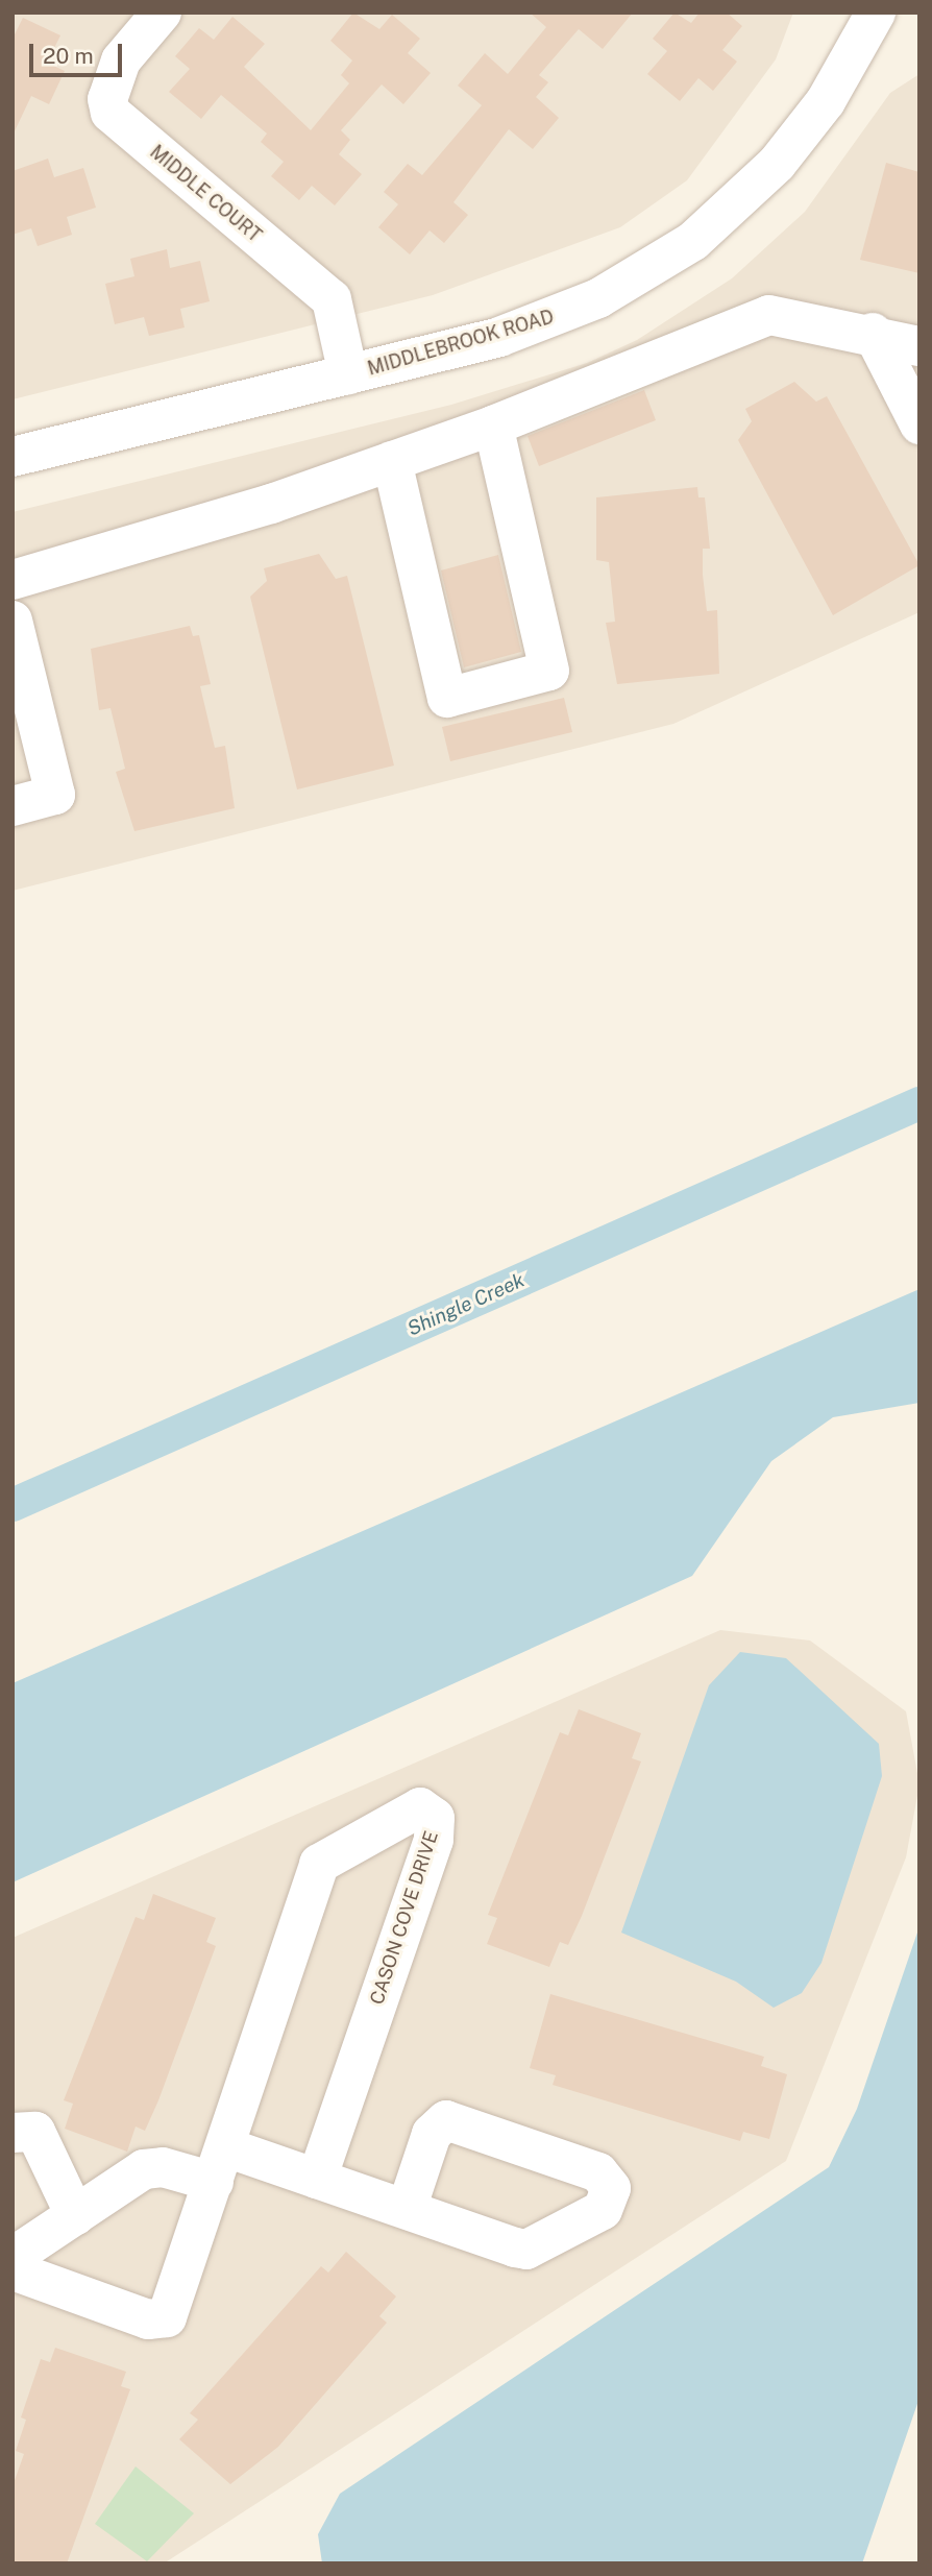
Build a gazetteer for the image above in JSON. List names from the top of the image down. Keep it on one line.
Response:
{"streets":{"street":["MIDDLE COURT","MIDDLEBROOK ROAD","CASON COVE DRIVE"]},"crossings":[["MIDDLE COURT","MIDDLEBROOK ROAD"]],"water":["Shingle Creek"],"scale_bar":"20 m"}
